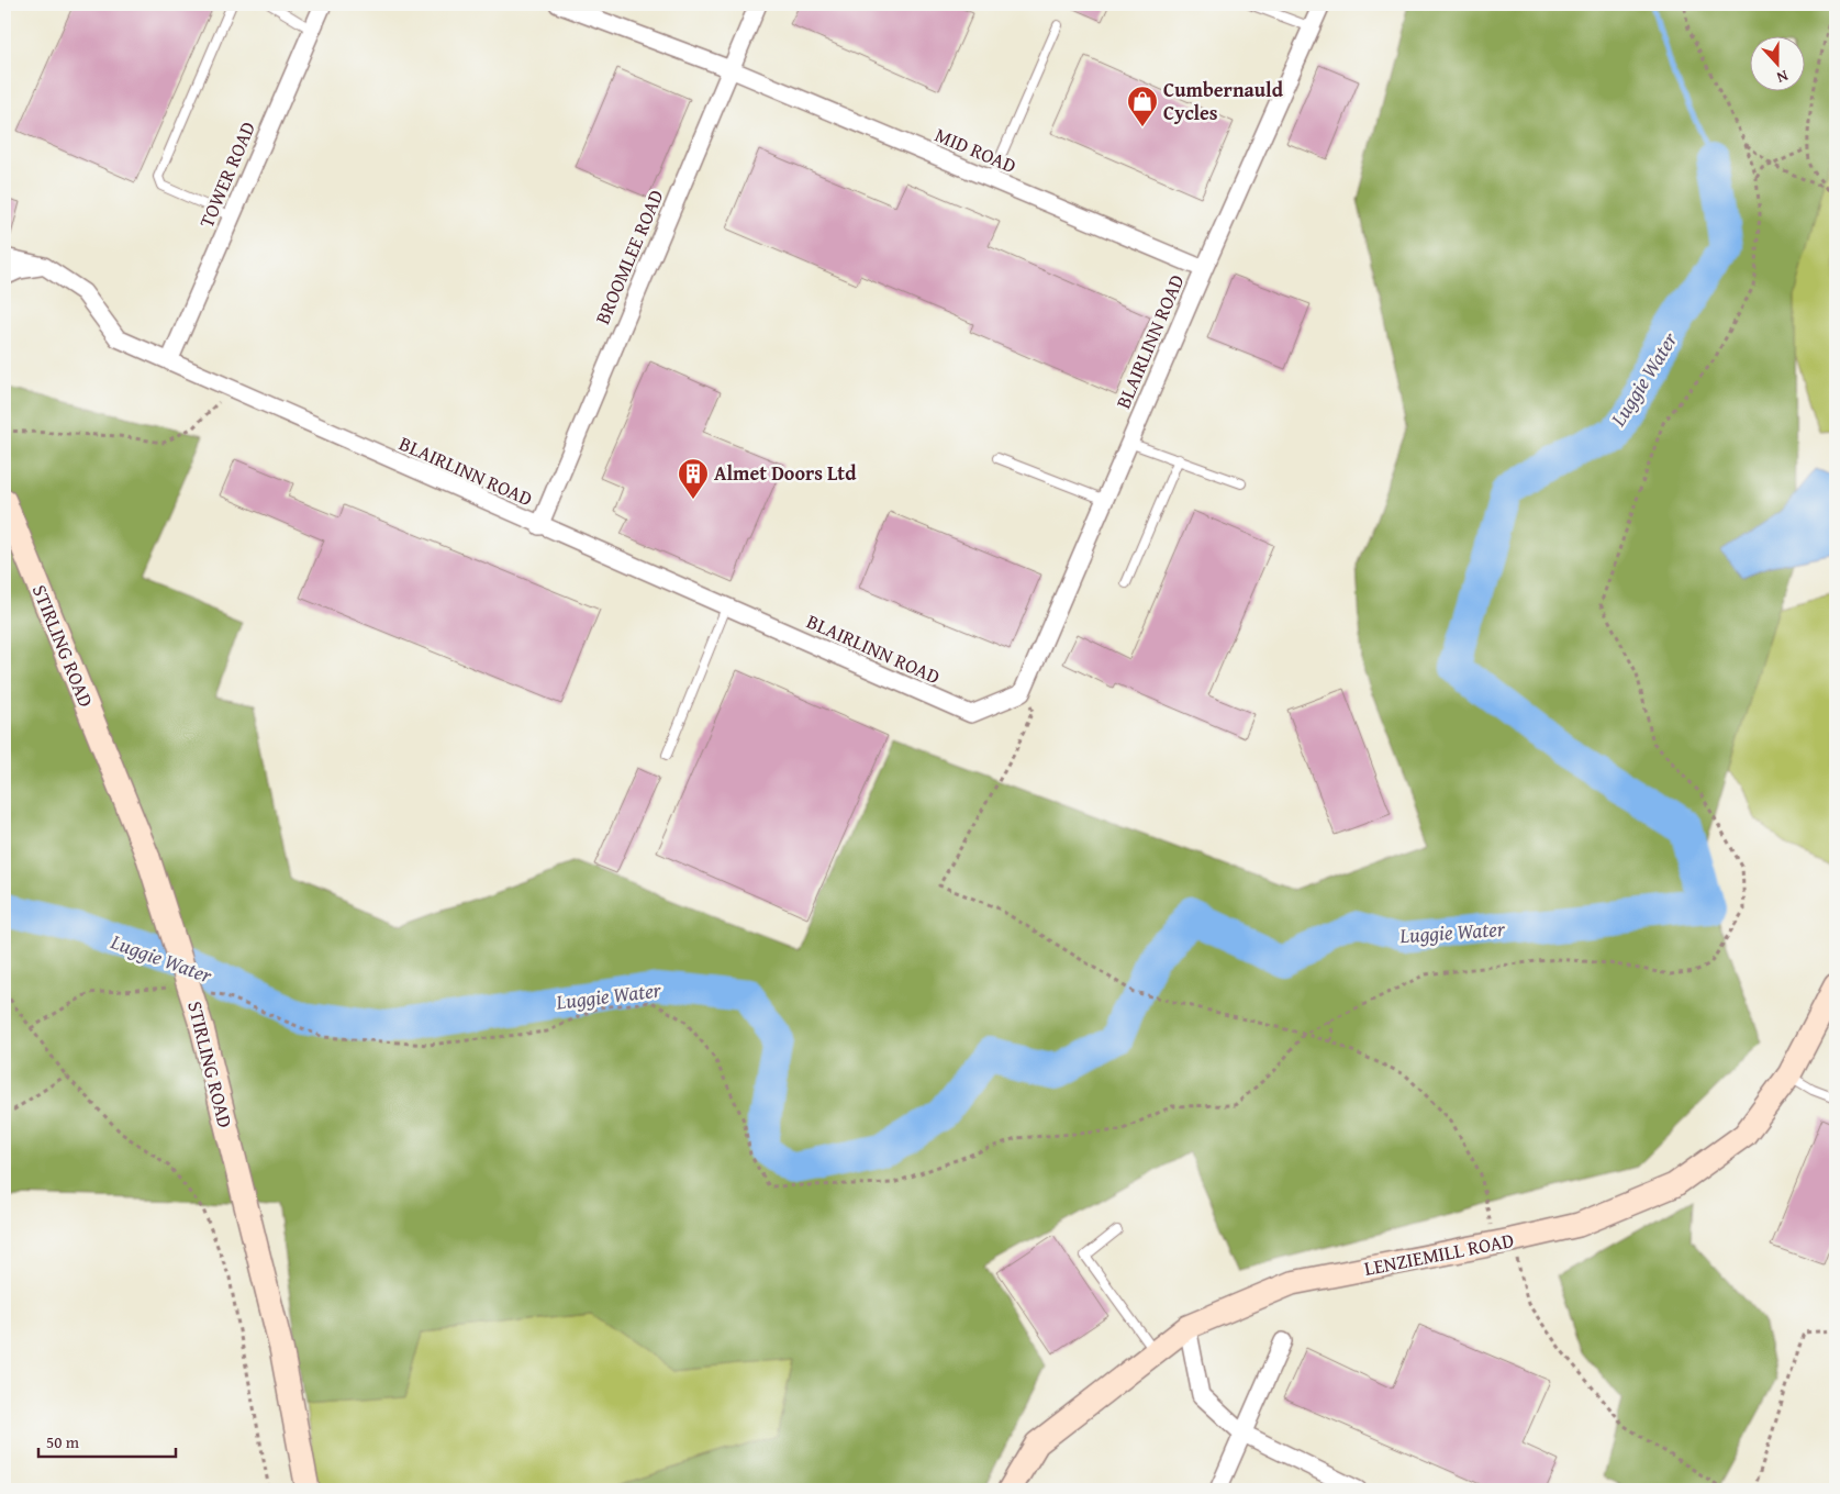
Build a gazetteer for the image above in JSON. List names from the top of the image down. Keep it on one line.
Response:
{"streets":{"main road":["STIRLING ROAD","LENZIEMILL ROAD"],"street":["MID ROAD","TOWER ROAD","BROOMLEE ROAD","BLAIRLINN ROAD"]},"crossings":[["MID ROAD","BROOMLEE ROAD"],["MID ROAD","BLAIRLINN ROAD"],["TOWER ROAD","BLAIRLINN ROAD"],["BROOMLEE ROAD","BLAIRLINN ROAD"]],"water":["Luggie Water"],"places":{"shop":["Cumbernauld Cycles"],"building":["Almet Doors Ltd"]},"scale_bar":"50 m","north":"bottom"}
